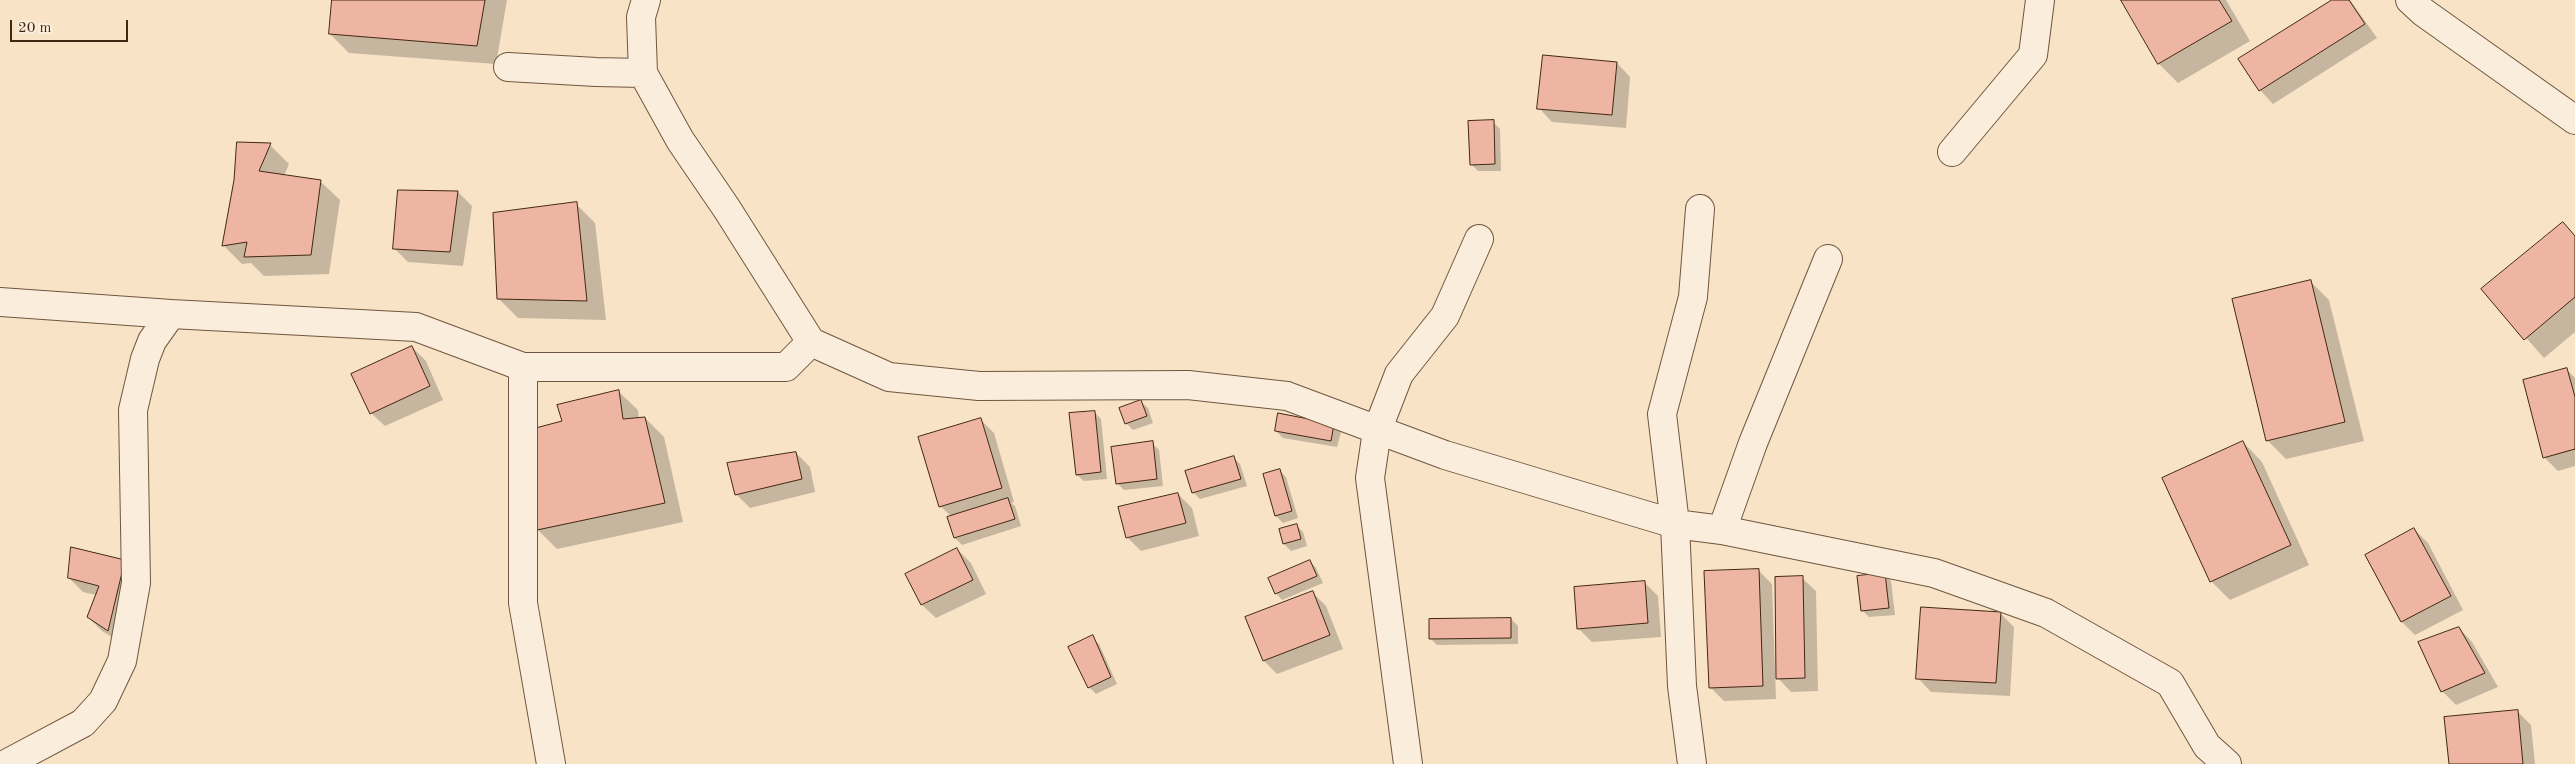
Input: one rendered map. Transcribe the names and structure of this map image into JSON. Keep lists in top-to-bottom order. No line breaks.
{"scale_bar":"20 m"}
